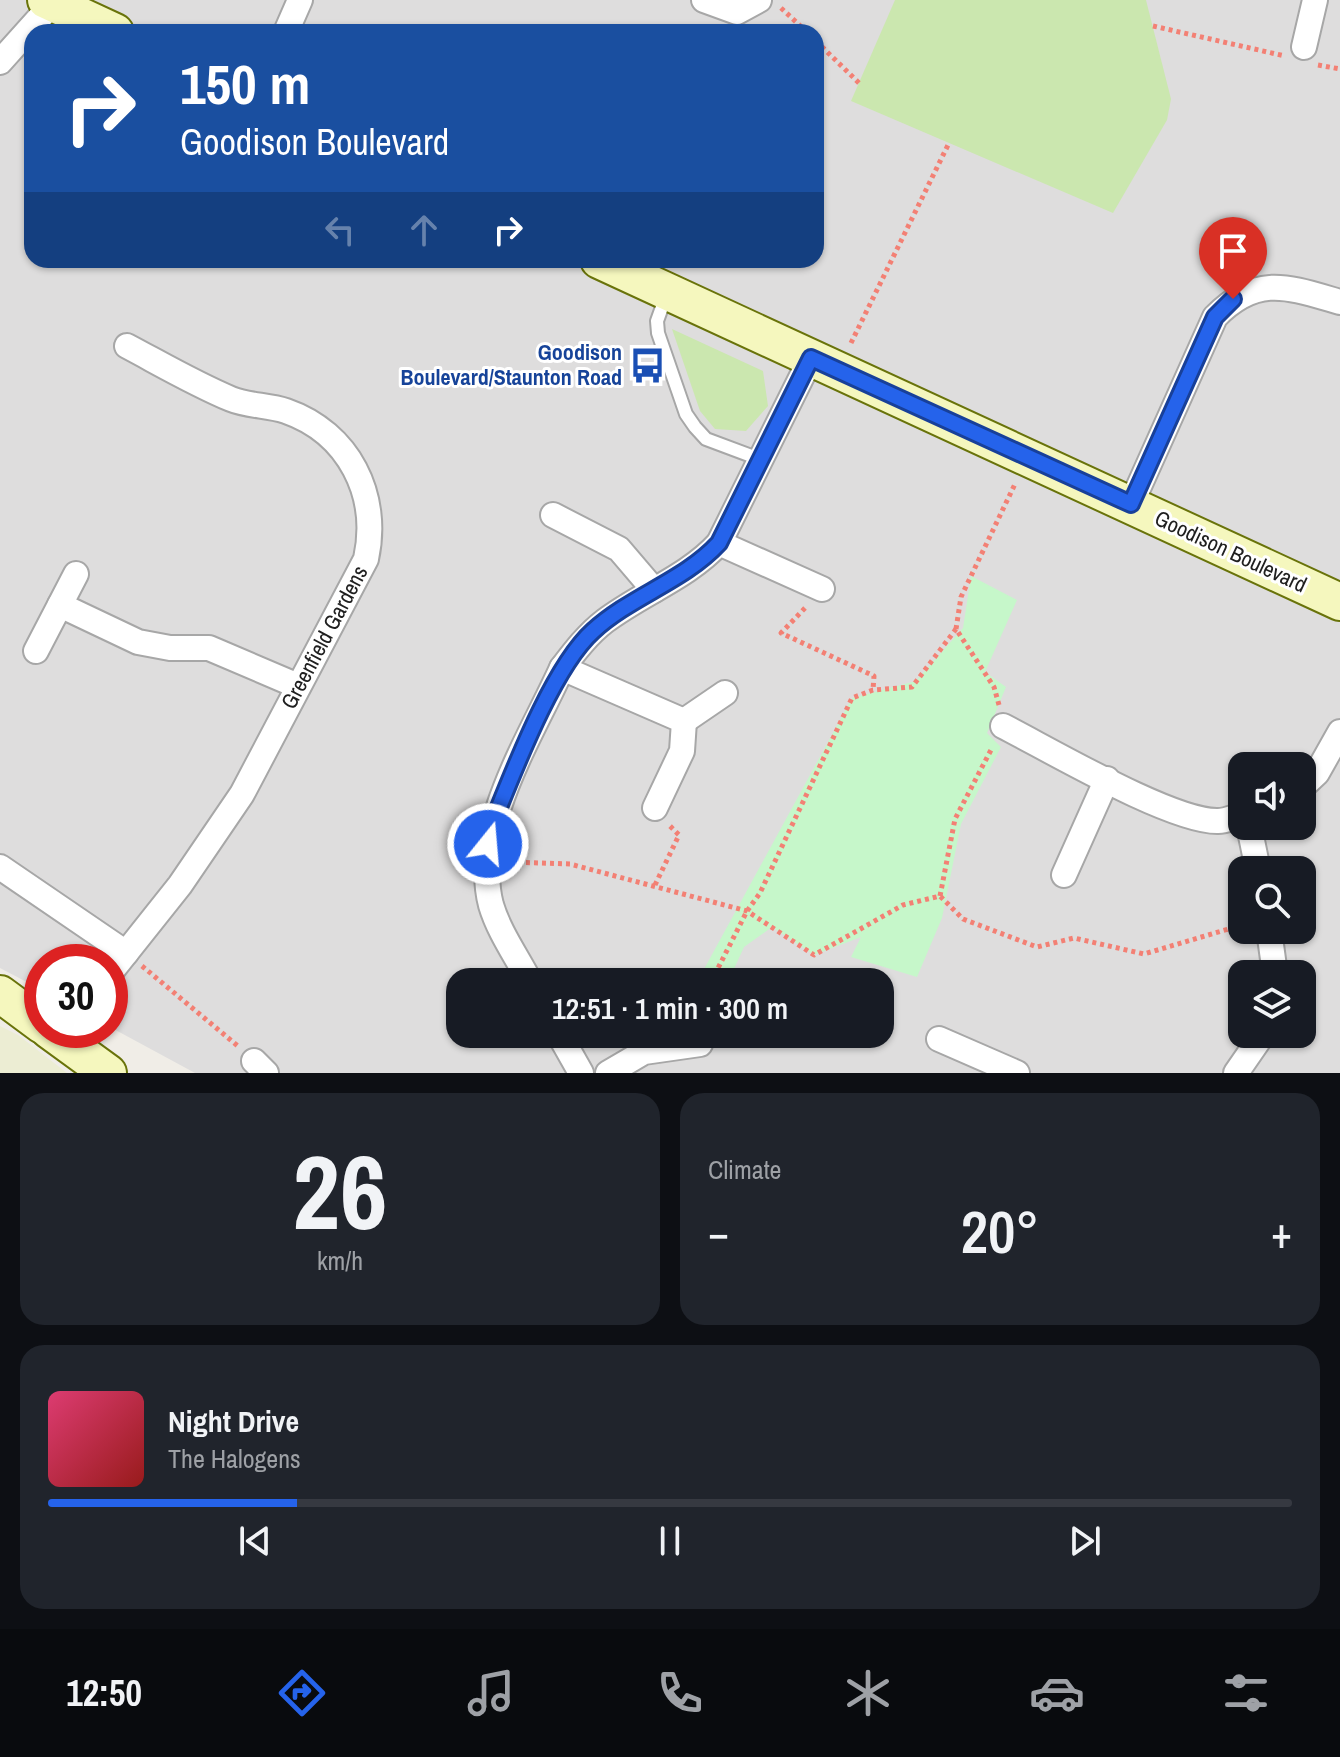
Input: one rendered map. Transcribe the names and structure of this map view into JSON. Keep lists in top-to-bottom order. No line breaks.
{"streets":{"street":["Goodison Boulevard","Greenfield Gardens"]},"places":{"bus stop":["Goodison Boulevard/Staunton Road"]},"page":{"turn":["150 m","Goodison Boulevard"],"limit":"30","trip":"12:51 · 1 min · 300 m","tile":[["26","km/h"],"Climate"],"heat":["−","20°","+"],"song":["Night Drive","The Halogens"],"tabs":"12:50"}}
